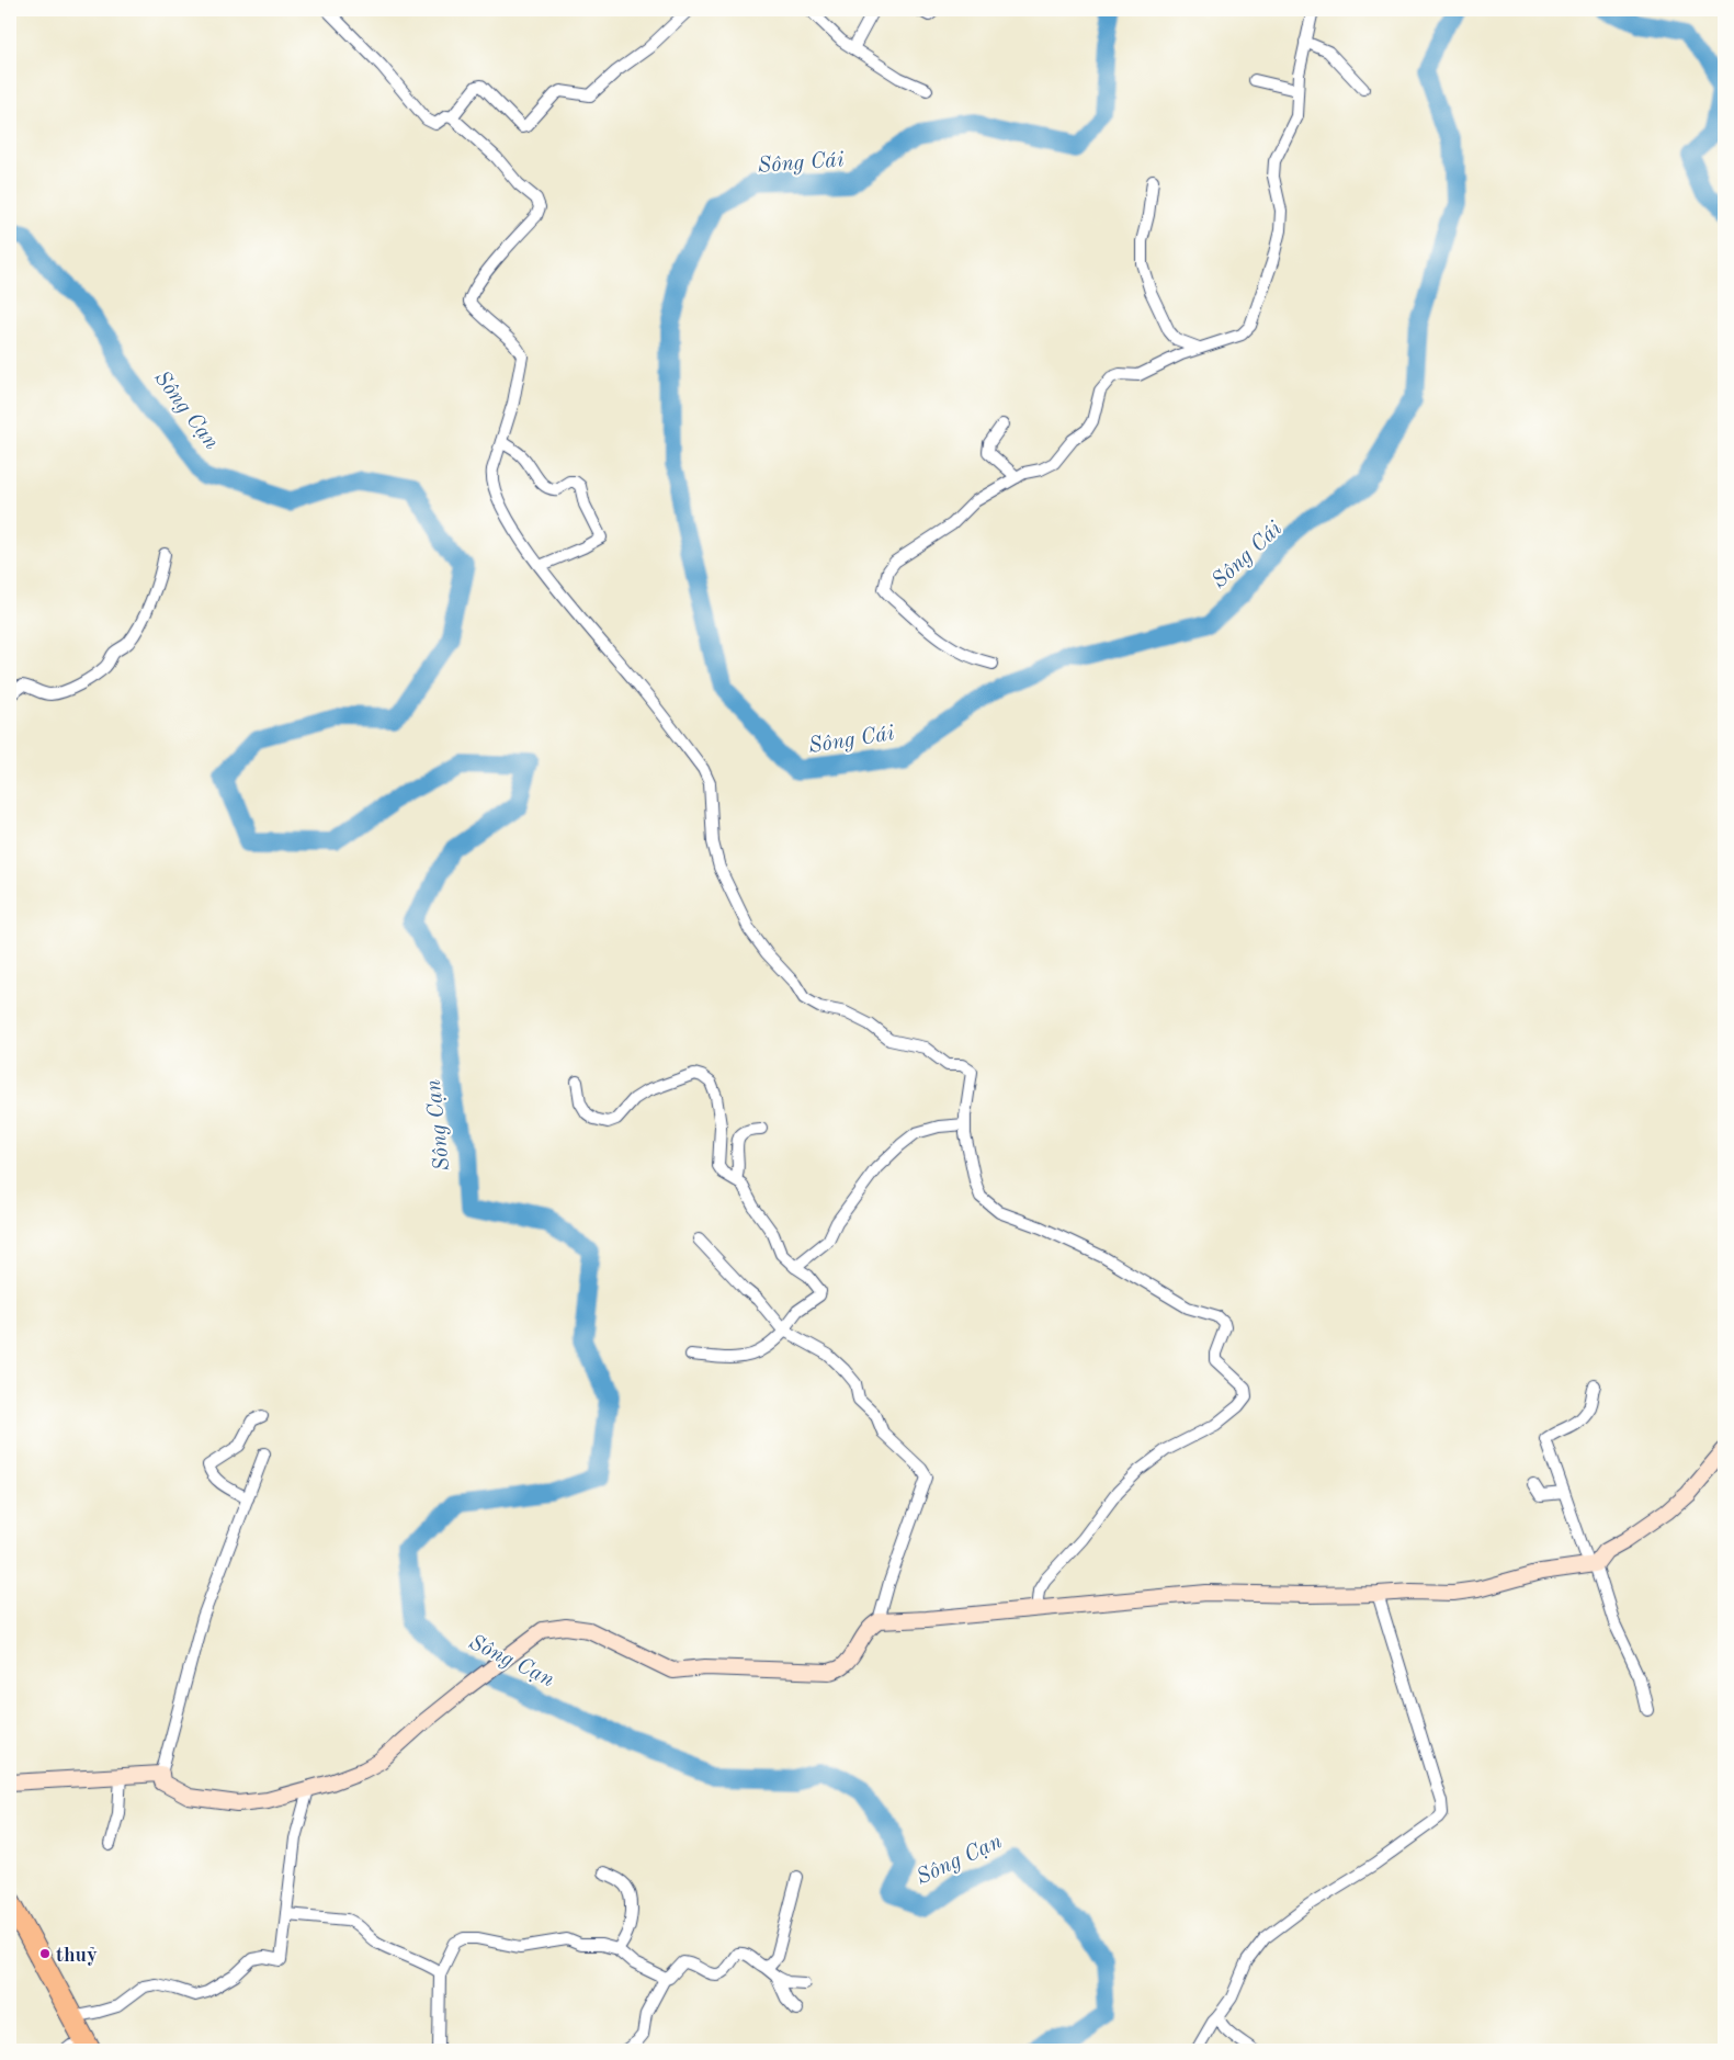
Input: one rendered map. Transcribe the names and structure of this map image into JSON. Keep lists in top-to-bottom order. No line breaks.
{"water":["Sông Cái","Sông Cạn"],"places":["thuỷ"]}
